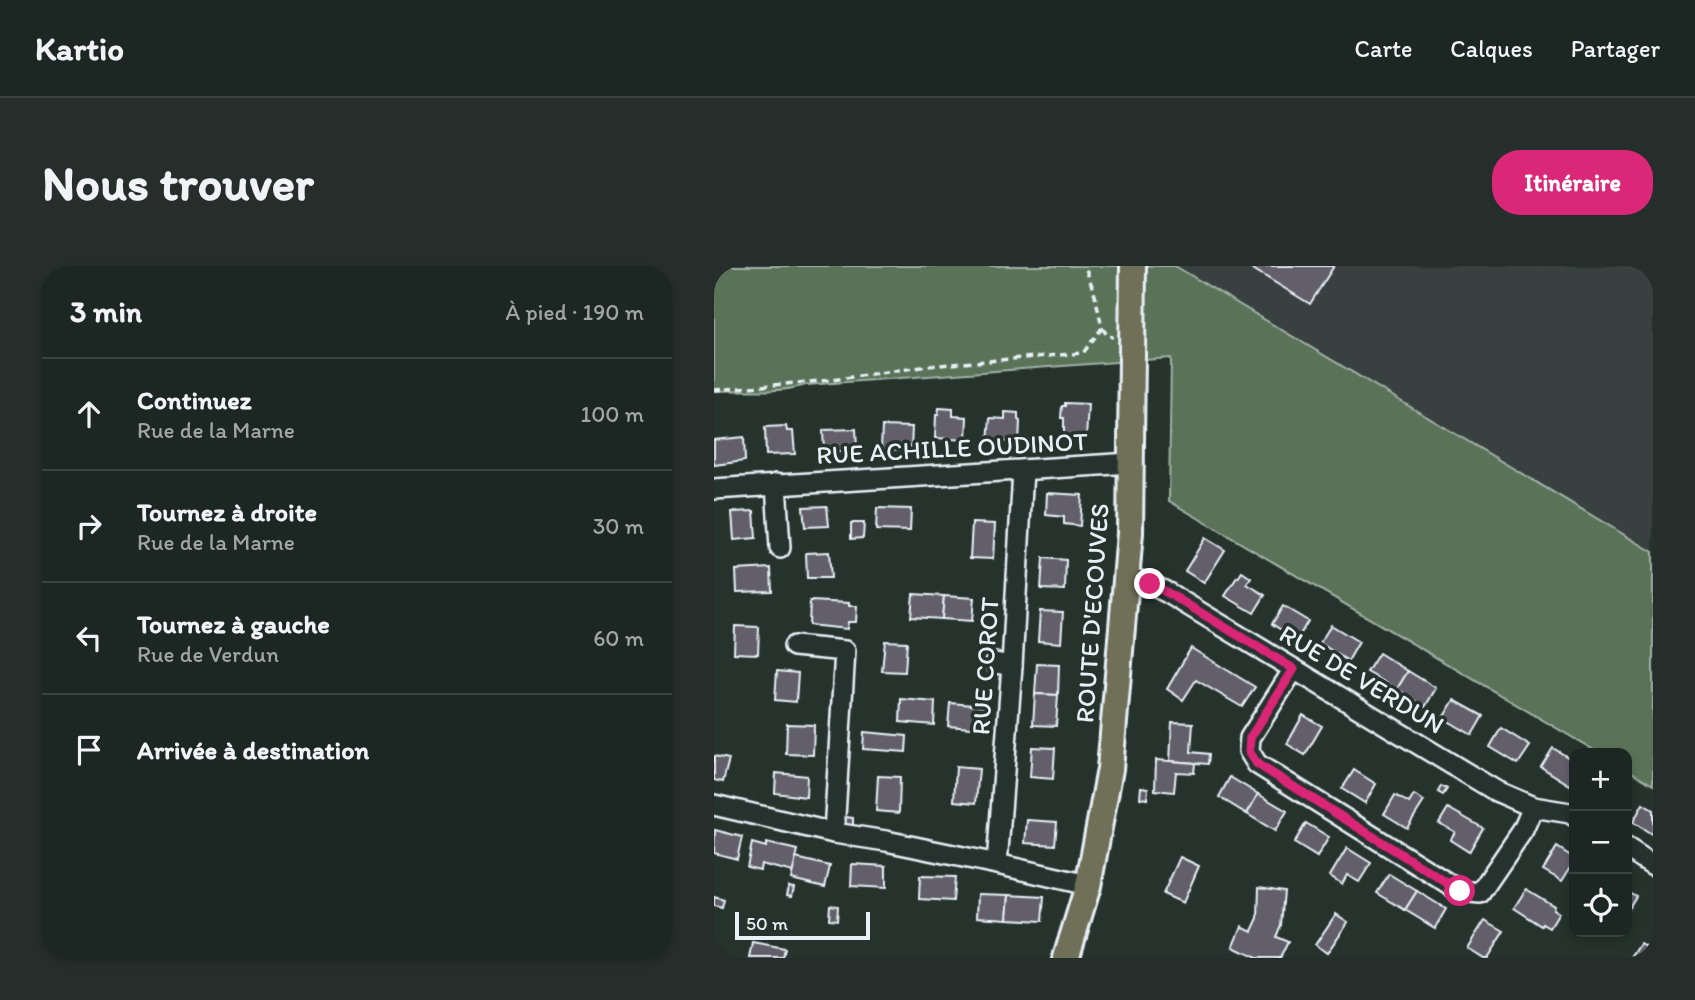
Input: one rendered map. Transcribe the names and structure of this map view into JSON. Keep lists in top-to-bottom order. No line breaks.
{"streets":{"main road":["ROUTE D'ECOUVES"],"street":["RUE ACHILLE OUDINOT","RUE COROT","RUE DE VERDUN"]},"crossings":[["RUE ACHILLE OUDINOT","ROUTE D'ECOUVES"],["RUE ACHILLE OUDINOT","RUE COROT"],["ROUTE D'ECOUVES","RUE DE VERDUN"]],"scale_bar":"50 m","page":{"header":"Kartio","nav":["Carte","Calques","Partager"],"buttons":"Itinéraire","title":"Nous trouver","heading":["3 min","À pied · 190 m"],"list":[["Continuez","Rue de la Marne","100 m"],["Tournez à droite","Rue de la Marne","30 m"],["Tournez à gauche","Rue de Verdun","60 m"],"Arrivée à destination"],"map_buttons":["+","−"],"scale":"50 m"}}
